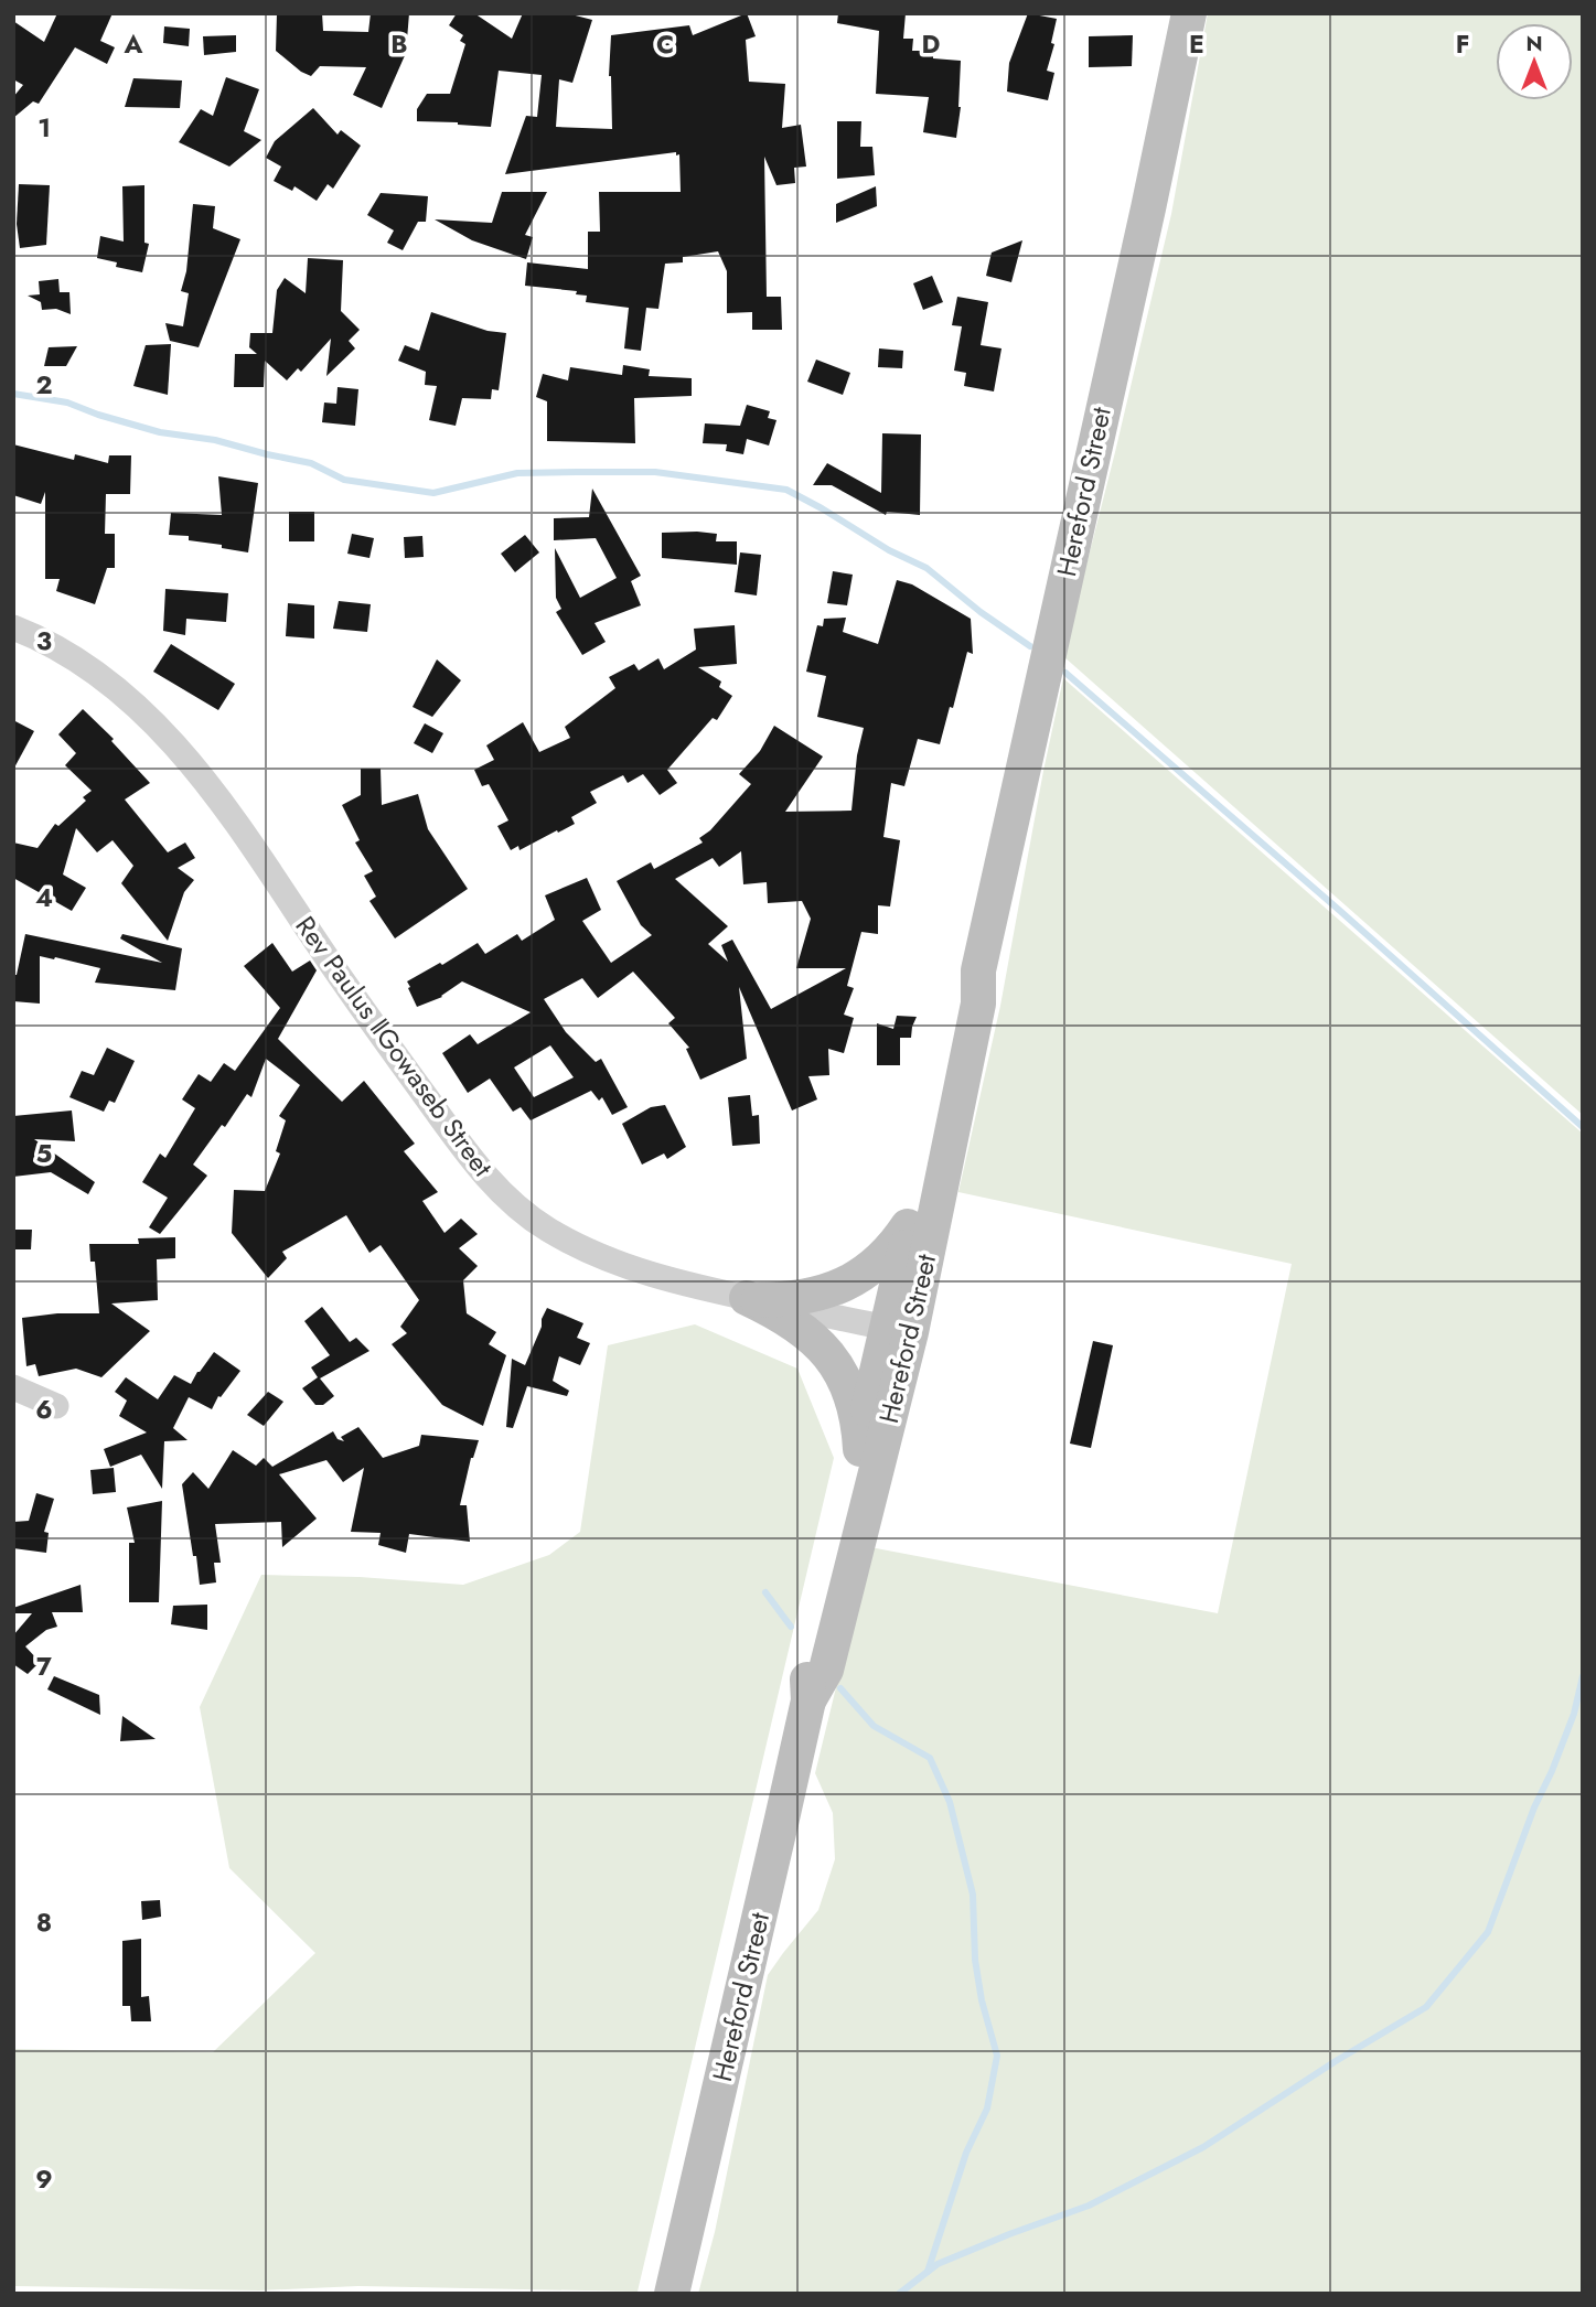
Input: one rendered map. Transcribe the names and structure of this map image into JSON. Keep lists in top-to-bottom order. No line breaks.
{"streets":{"main road":["Hereford Street"],"street":["Rev Paulus ǁGowaseb Street"]},"crossings":[["Hereford Street","Rev Paulus ǁGowaseb Street"]],"north":"top","grid":{"columns":["A","B","C","D","E","F"],"rows":["1","2","3","4","5","6","7","8","9"]}}
